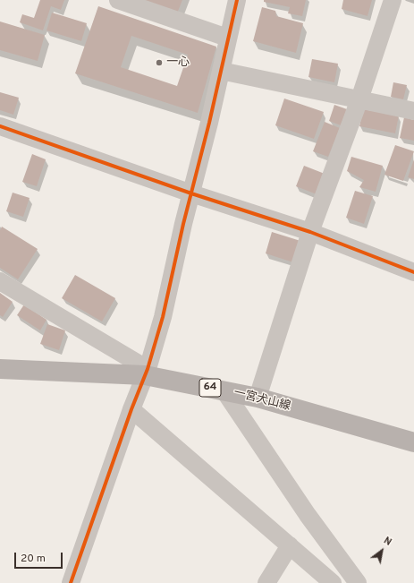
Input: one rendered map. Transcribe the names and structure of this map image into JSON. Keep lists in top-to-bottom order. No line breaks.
{"streets":{"main road":["64","一宮犬山線"]},"places":["一心"],"scale_bar":"20 m","north":"top right"}
